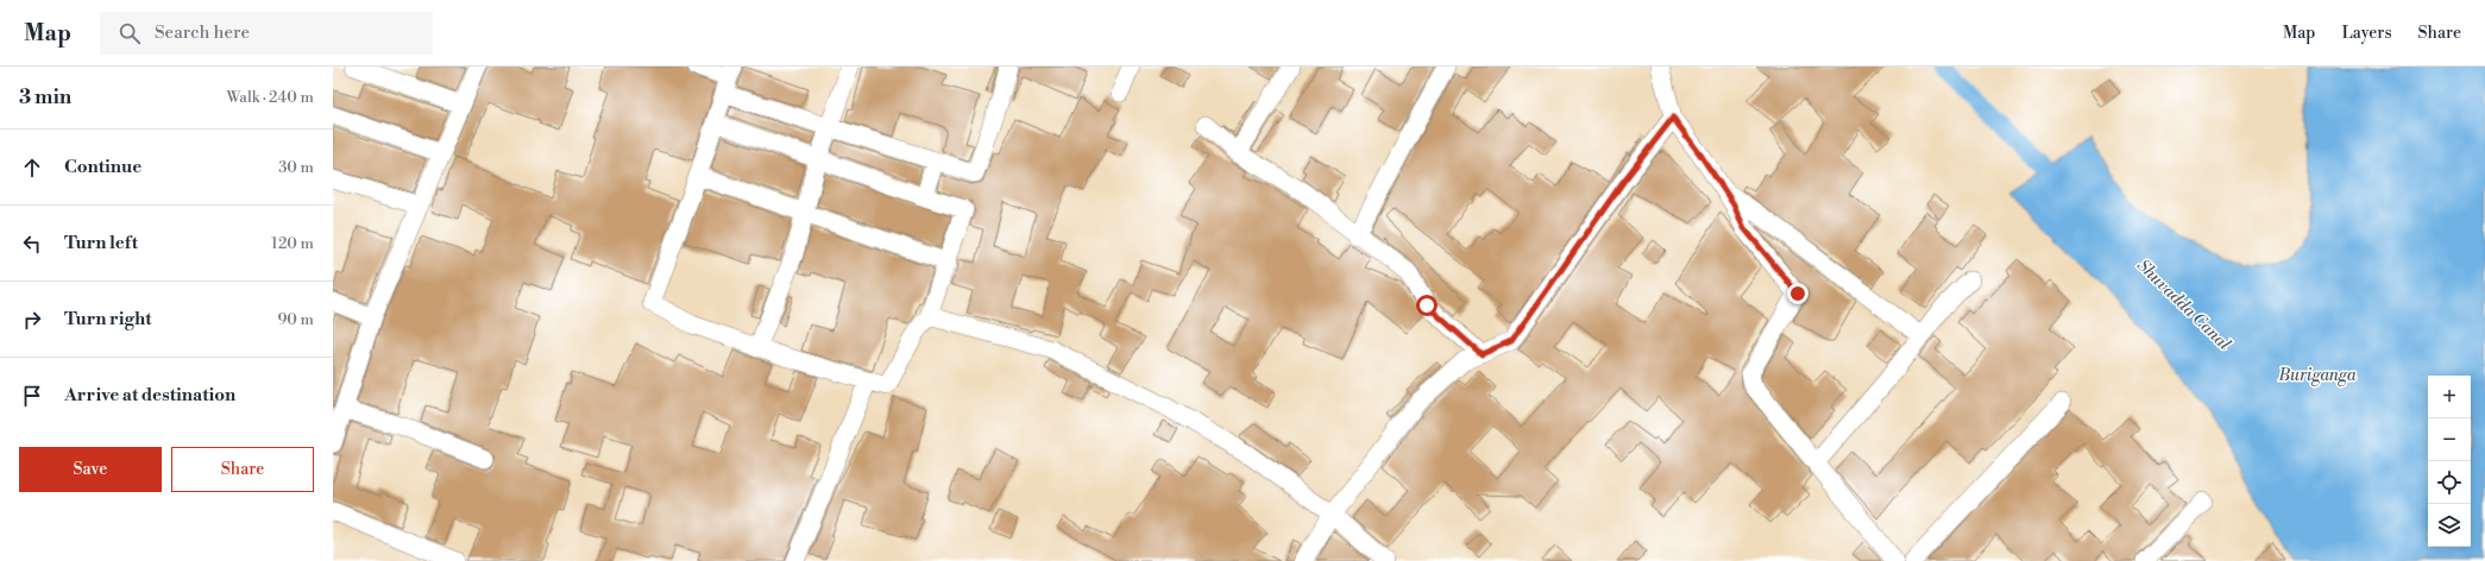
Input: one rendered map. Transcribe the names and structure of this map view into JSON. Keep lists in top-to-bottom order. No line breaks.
{"water":["Shuvadda Canal","Buriganga"],"page":{"header":"Map","search":"Search here","nav":["Map","Layers","Share"],"heading":["3 min","Walk · 240 m"],"list":[["Continue","30 m"],["Turn left","120 m"],["Turn right","90 m"],"Arrive at destination"],"map_buttons":["+","−"],"buttons":["Save","Share"]}}
